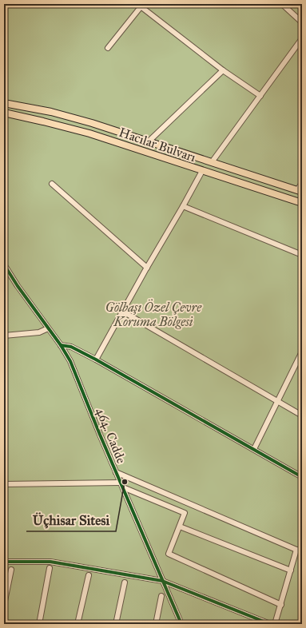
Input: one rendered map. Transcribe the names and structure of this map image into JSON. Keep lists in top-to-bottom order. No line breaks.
{"streets":{"main road":["Hacılar Bulvarı"],"street":["464. Cadde"]},"parks":["Gölbaşı Özel Çevre Koruma Bölgesi"],"places":["Üçhisar Sitesi"]}
